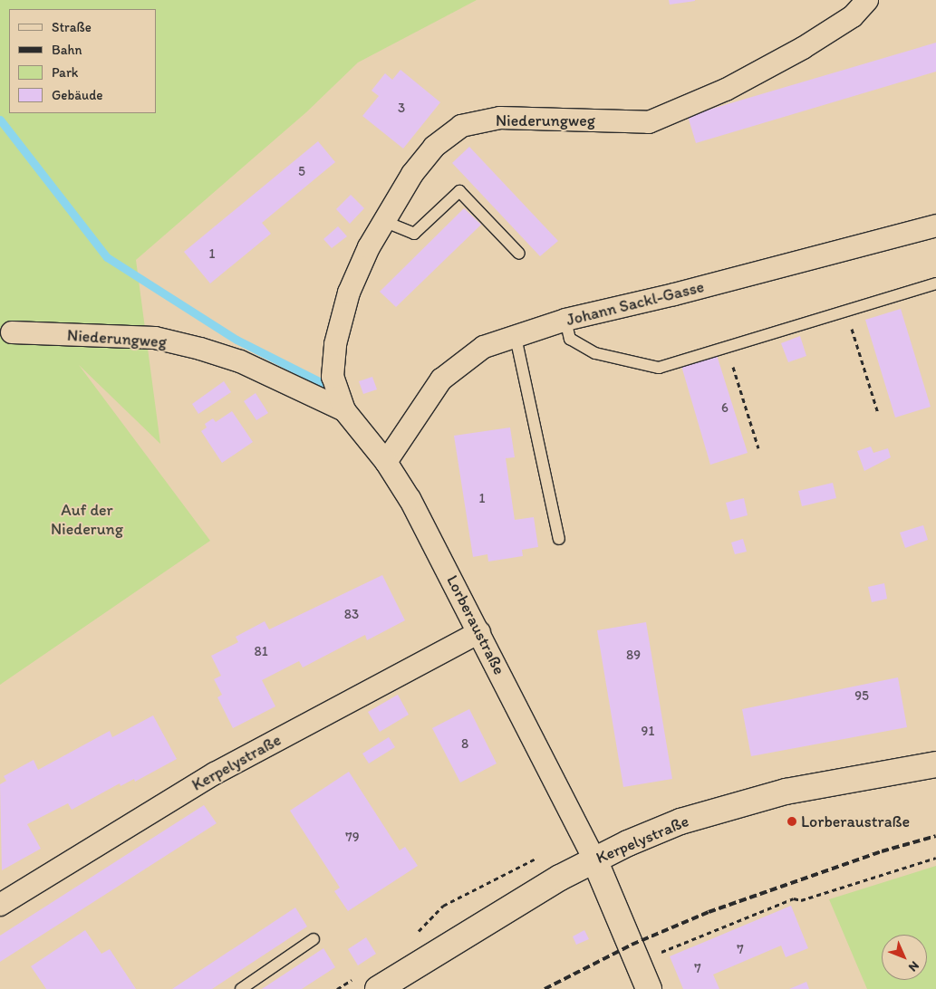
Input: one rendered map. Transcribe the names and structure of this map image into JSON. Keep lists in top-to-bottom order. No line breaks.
{"streets":{"main road":["Lorberaustraße","Kerpelystraße"],"street":["Niederungweg","Johann Sackl-Gasse"]},"crossings":[["Niederungweg","Johann Sackl-Gasse"],["Niederungweg","Lorberaustraße"],["Johann Sackl-Gasse","Lorberaustraße"],["Lorberaustraße","Kerpelystraße"]],"parks":["Auf der Niederung"],"places":["Lorberaustraße"],"house_numbers":["3","5","1","6","1","83","81","89","95","91","8","79","7","7"],"legend":["Straße","Bahn","Park","Gebäude"],"north":"bottom right"}
